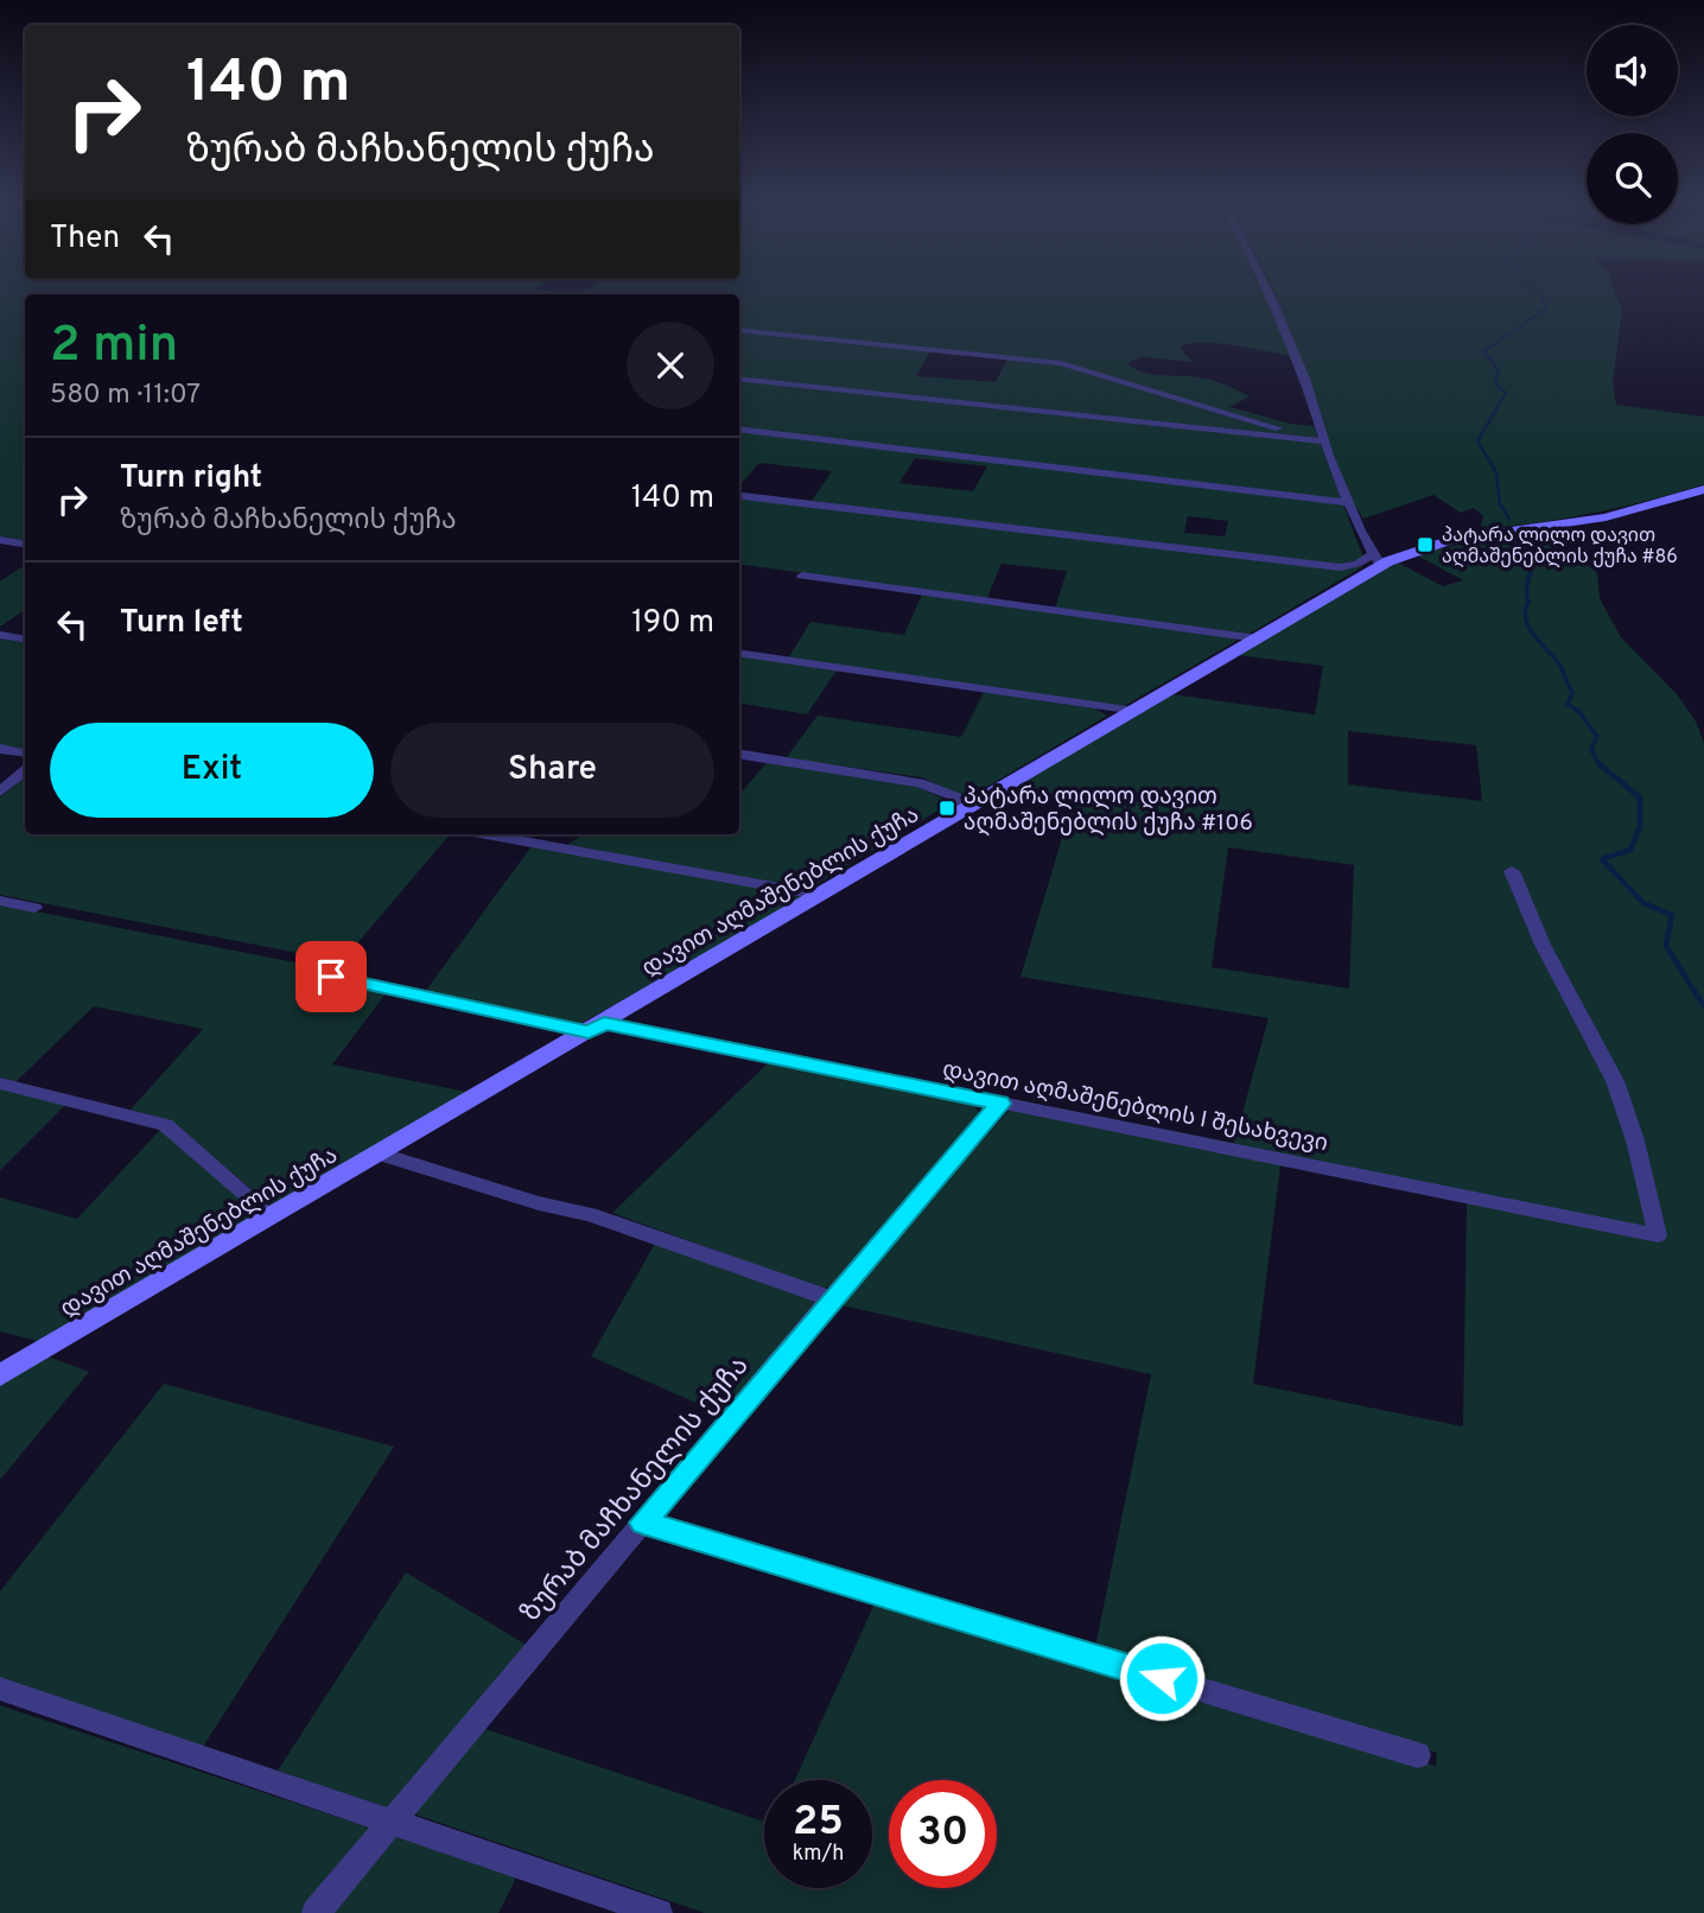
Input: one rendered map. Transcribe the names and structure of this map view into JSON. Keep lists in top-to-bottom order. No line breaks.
{"streets":{"street":["დავით აღმაშენებლის ქუჩა","დავით აღმაშენებლის I შესახვევი","ზურაბ მაჩხანელის ქუჩა"]},"crossings":[["დავით აღმაშენებლის ქუჩა","დავით აღმაშენებლის I შესახვევი"],["დავით აღმაშენებლის I შესახვევი","ზურაბ მაჩხანელის ქუჩა"]],"places":{"transit":["პატარა ლილო დავით აღმაშენებლის ქუჩა #86","პატარა ლილო დავით აღმაშენებლის ქუჩა #106"]},"page":{"turn":["140 m","ზურაბ მაჩხანელის ქუჩა"],"then":"Then","heading":["2 min","580 m · 11:07"],"list":[{"name":"Turn right","note":"ზურაბ მაჩხანელის ქუჩა","value":"140 m"},{"name":"Turn left","value":"190 m"}],"buttons":["Exit","Share"],"speed":"25 km/h","limit":"30"}}
